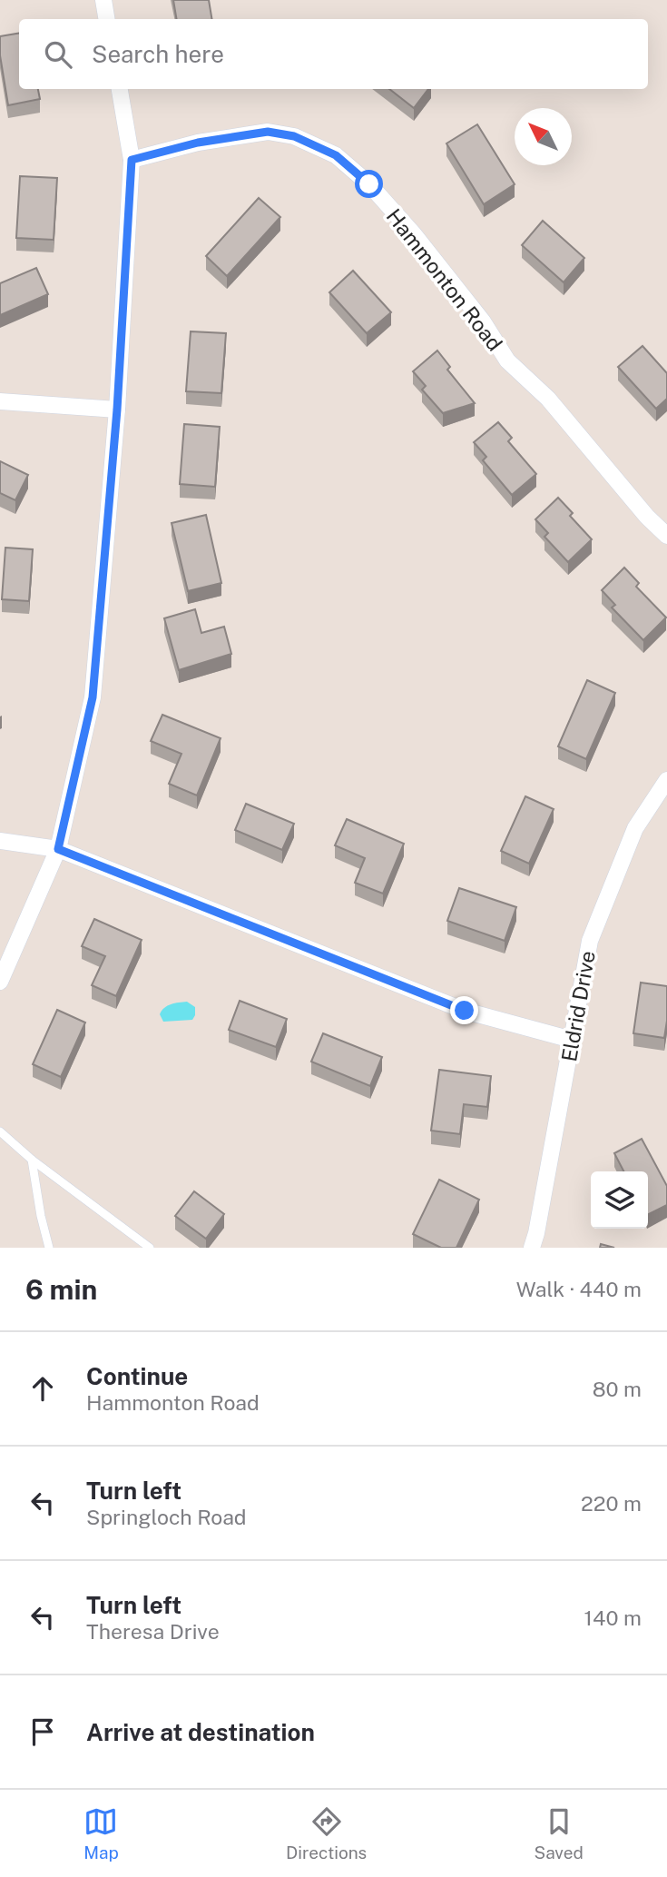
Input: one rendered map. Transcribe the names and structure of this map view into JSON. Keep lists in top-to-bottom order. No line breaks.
{"streets":{"street":["Hammonton Road","Eldrid Drive"]},"north":"top left","page":{"search":"Search here","heading":["6 min","Walk · 440 m"],"list":[["Continue","Hammonton Road","80 m"],["Turn left","Springloch Road","220 m"],["Turn left","Theresa Drive","140 m"],"Arrive at destination"],"nav":["Map","Directions","Saved"]}}
